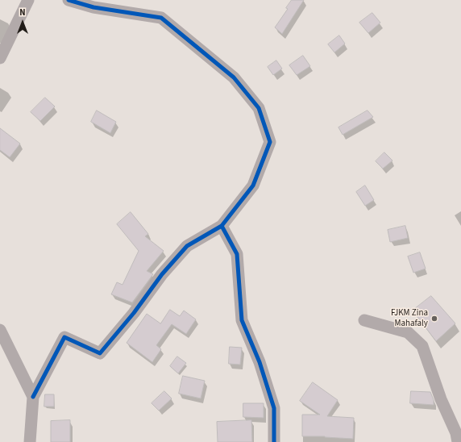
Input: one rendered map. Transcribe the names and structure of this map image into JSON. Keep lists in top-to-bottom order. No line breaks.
{"places":["FJKM Zina Mahafaly"],"north":"top"}
